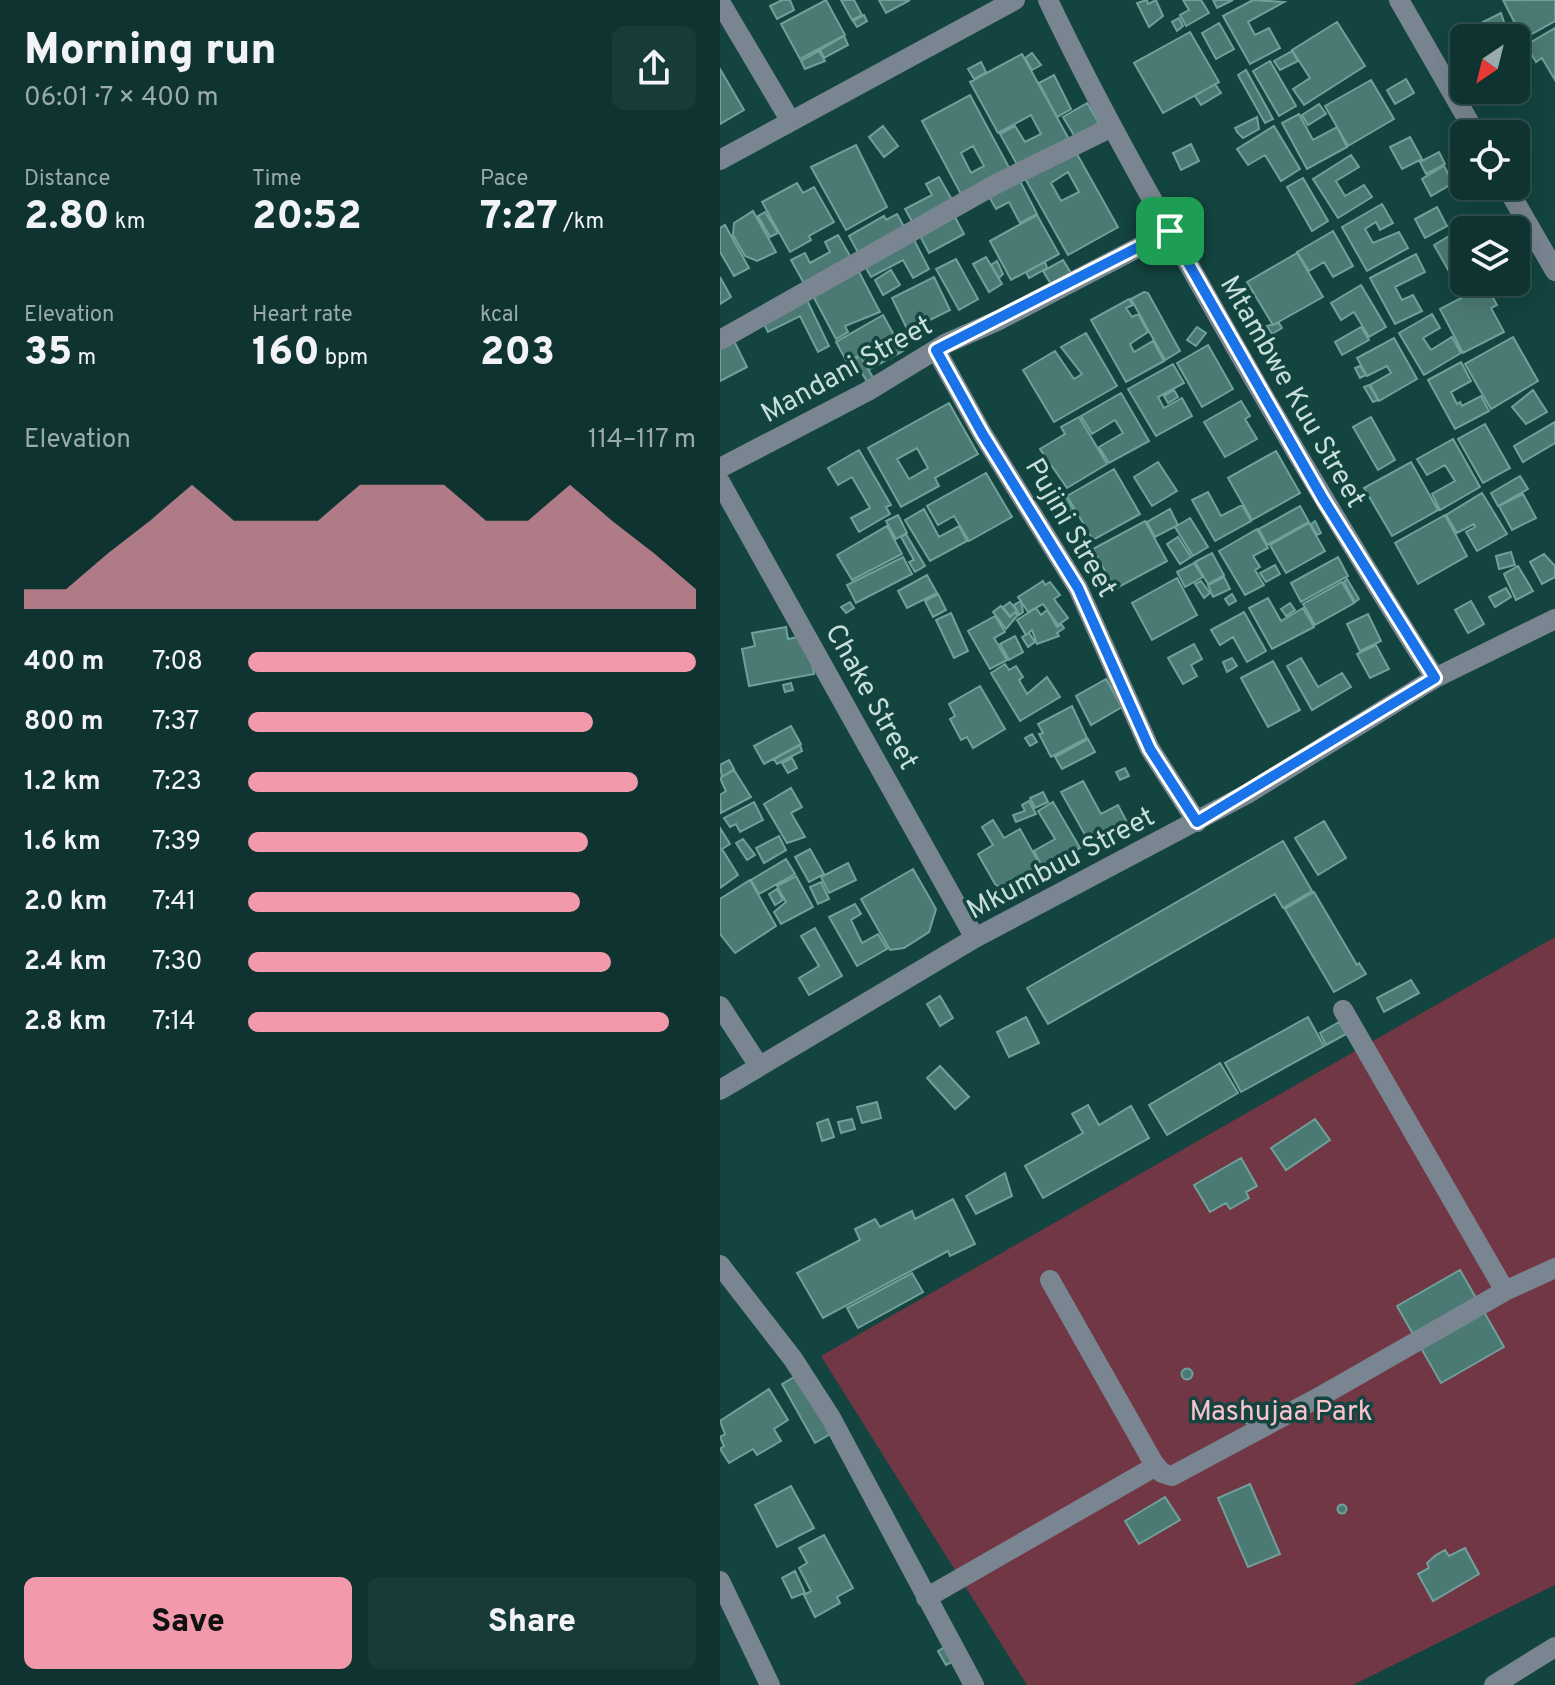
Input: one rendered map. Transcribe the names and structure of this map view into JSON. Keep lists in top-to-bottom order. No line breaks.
{"streets":{"street":["Mandani Street","Mtambwe Kuu Street","Pujini Street","Chake Street","Mkumbuu Street"]},"crossings":[["Mandani Street","Mtambwe Kuu Street"],["Mandani Street","Pujini Street"],["Mtambwe Kuu Street","Mkumbuu Street"],["Pujini Street","Mkumbuu Street"],["Chake Street","Mkumbuu Street"]],"parks":["Mashujaa Park"],"north":"bottom left","page":{"heading":["Morning run","06:01 · 7 × 400 m"],"stats":[["Distance","2.80 km"],["Time","20:52"],["Pace","7:27 /km"],["Elevation","35 m"],["Heart rate","160 bpm"],["kcal","203"]],"chart":["Elevation","114–117 m"],"list":[{"name":"400 m","note":"7:08"},{"name":"800 m","note":"7:37"},{"name":"1.2 km","note":"7:23"},{"name":"1.6 km","note":"7:39"},{"name":"2.0 km","note":"7:41"},{"name":"2.4 km","note":"7:30"},{"name":"2.8 km","note":"7:14"}],"buttons":["Save","Share"]}}
